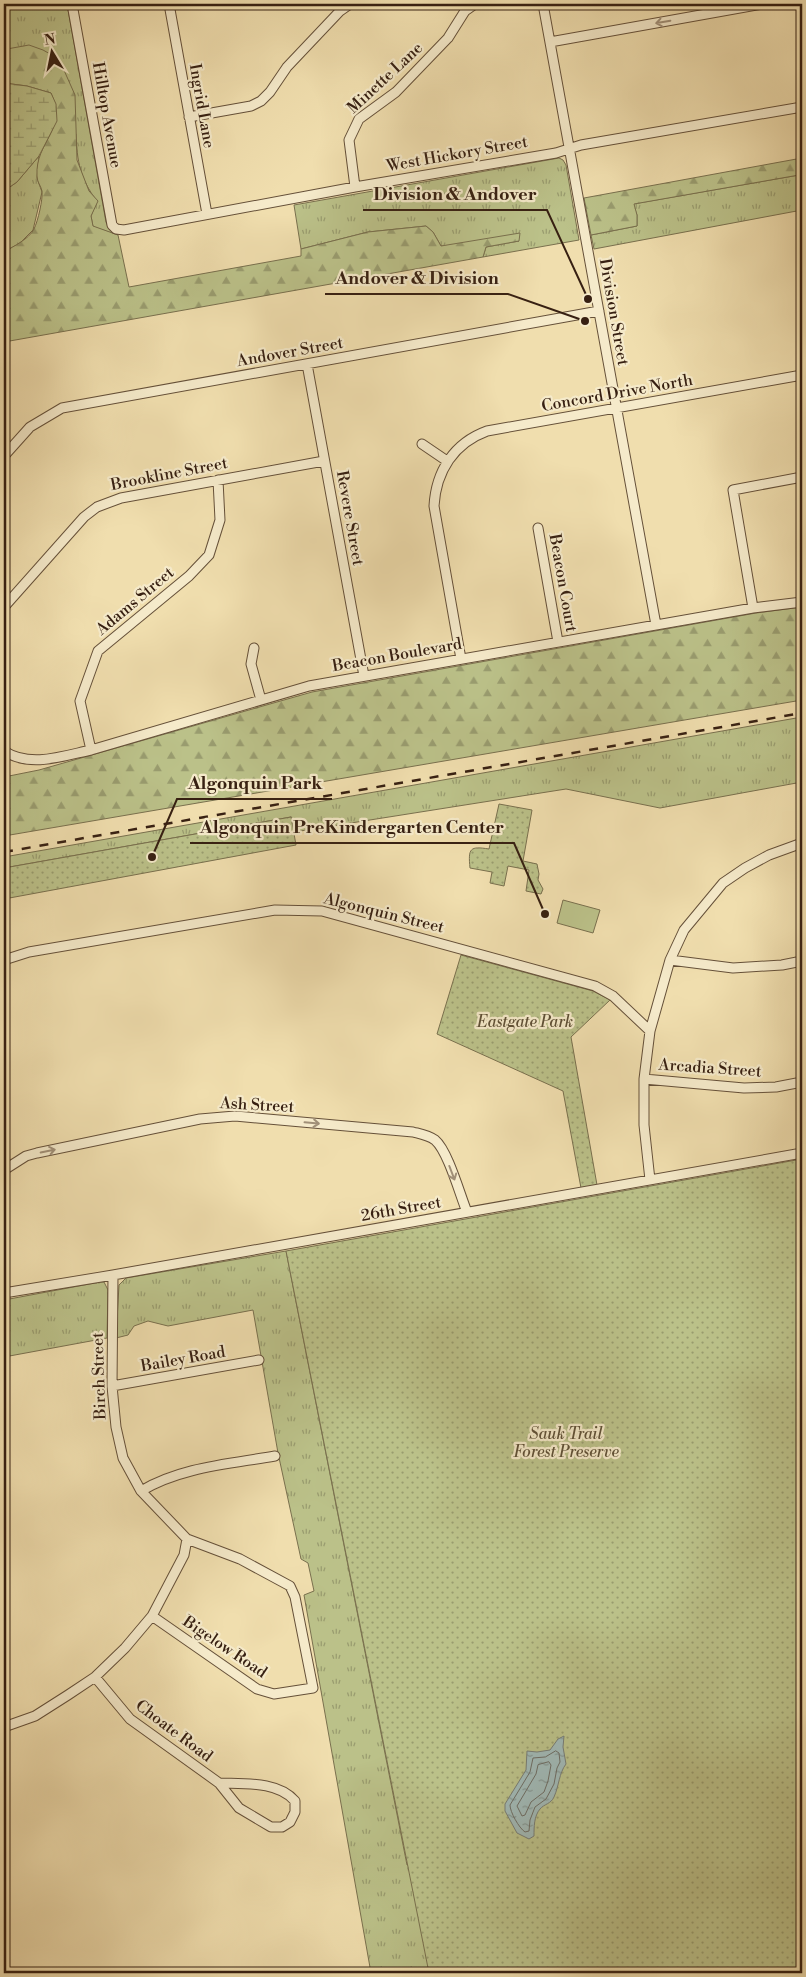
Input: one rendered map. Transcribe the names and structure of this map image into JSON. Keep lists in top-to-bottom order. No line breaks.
{"streets":{"street":["Minette Lane","Ingrid Lane","Hilltop Avenue","West Hickory Street","Division Street","Andover Street","Concord Drive North","Brookline Street","Revere Street","Beacon Court","Adams Street","Beacon Boulevard","Algonquin Street","Arcadia Street","Ash Street","26th Street","Bailey Road","Birch Street","Bigelow Road","Choate Road"]},"crossings":[["Minette Lane","West Hickory Street"],["Ingrid Lane","West Hickory Street"],["Hilltop Avenue","West Hickory Street"],["West Hickory Street","Division Street"],["Division Street","Andover Street"],["Division Street","Concord Drive North"],["Division Street","Beacon Boulevard"],["Andover Street","Revere Street"],["Brookline Street","Revere Street"],["Brookline Street","Adams Street"],["Revere Street","Beacon Boulevard"],["Beacon Court","Beacon Boulevard"],["Adams Street","Beacon Boulevard"],["Ash Street","26th Street"],["26th Street","Birch Street"],["Bailey Road","Birch Street"],["Birch Street","Bigelow Road"]],"one_way":["Ash Street"],"parks":["Eastgate Park","Sauk Trail Forest Preserve"],"places":["Division & Andover","Andover & Division","Algonquin Park","Algonquin PreKindergarten Center"],"north":"top"}
